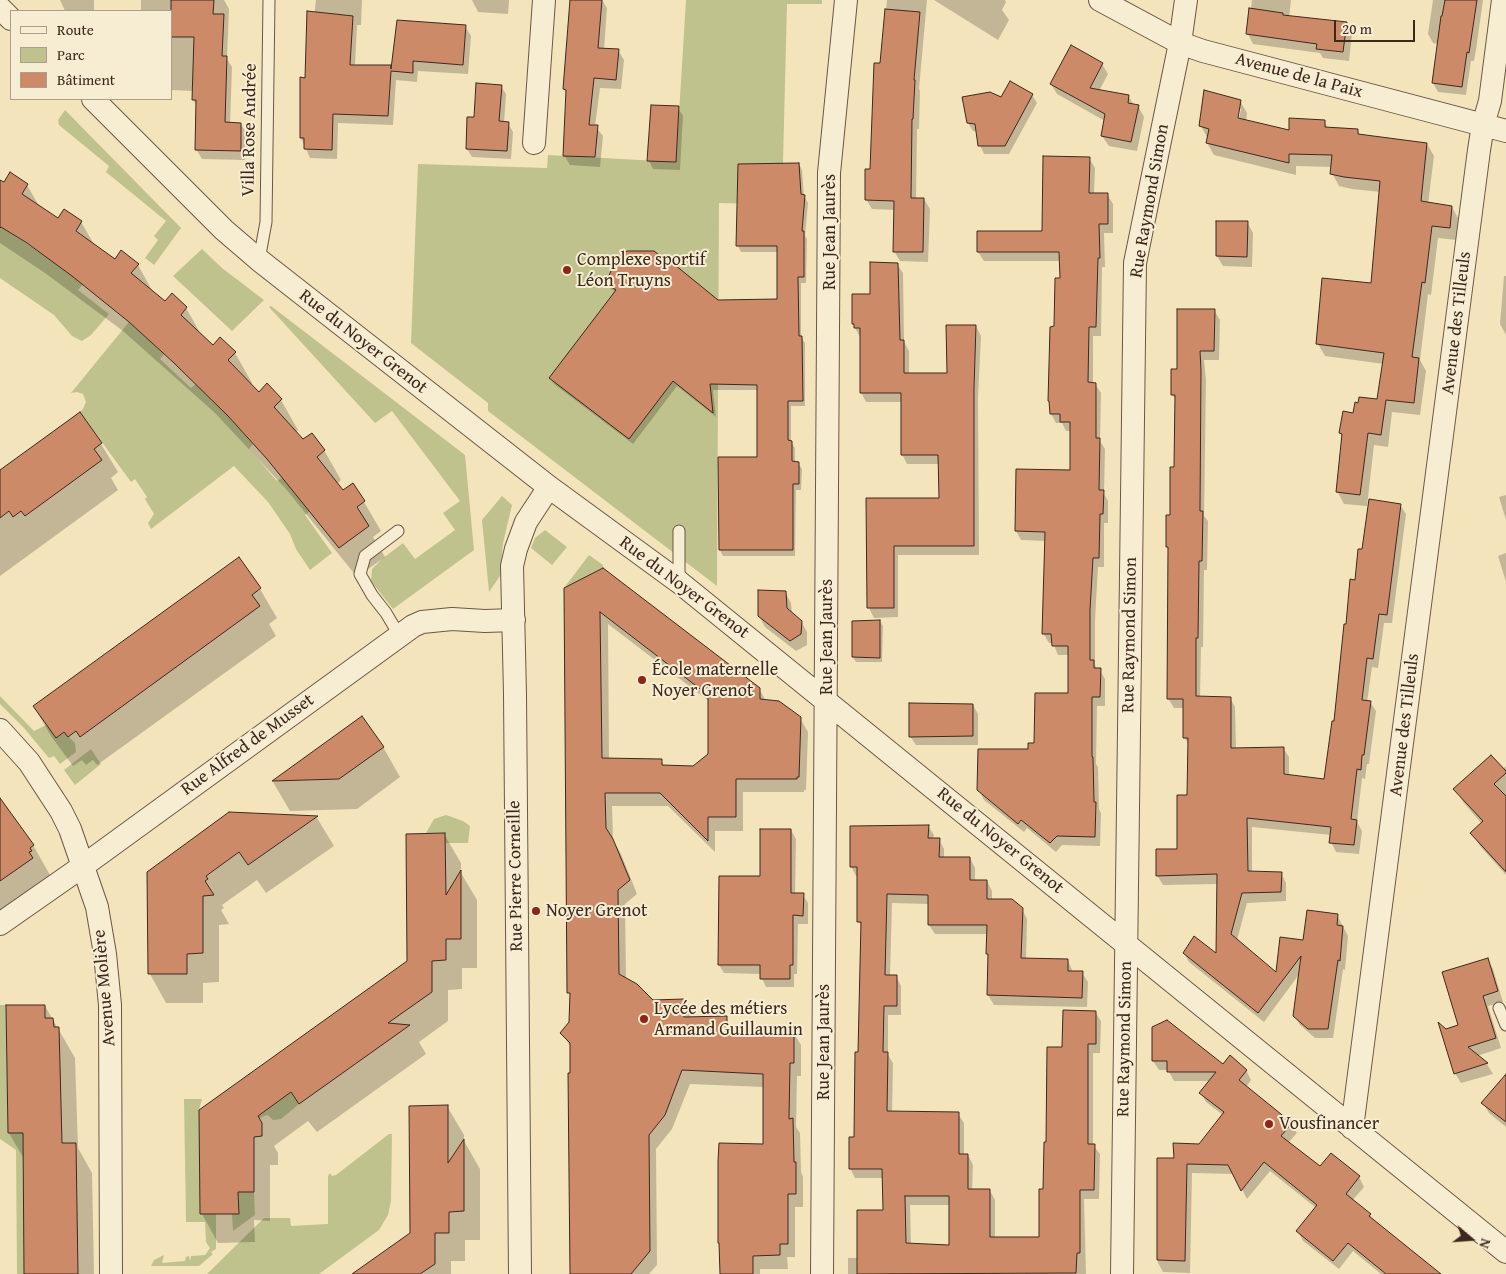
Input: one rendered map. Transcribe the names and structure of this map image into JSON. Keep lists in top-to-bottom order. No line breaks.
{"streets":{"street":["Avenue de la Paix","Rue Raymond Simon","Rue Jean Jaurès","Avenue des Tilleuls","Rue du Noyer Grenot","Rue Alfred de Musset","Rue Pierre Corneille","Avenue Molière"],"lane":["Villa Rose Andrée"]},"crossings":[["Avenue de la Paix","Rue Raymond Simon"],["Avenue de la Paix","Avenue des Tilleuls"],["Villa Rose Andrée","Rue du Noyer Grenot"],["Rue Raymond Simon","Rue du Noyer Grenot"],["Rue Jean Jaurès","Rue du Noyer Grenot"],["Avenue des Tilleuls","Rue du Noyer Grenot"],["Rue du Noyer Grenot","Rue Pierre Corneille"],["Rue Alfred de Musset","Rue Pierre Corneille"],["Rue Alfred de Musset","Avenue Molière"]],"places":["Complexe sportif Léon Truyns","École maternelle Noyer Grenot","Noyer Grenot","Lycée des métiers Armand Guillaumin","Vousfinancer"],"legend":["Route","Parc","Bâtiment"],"scale_bar":"20 m","north":"right"}
